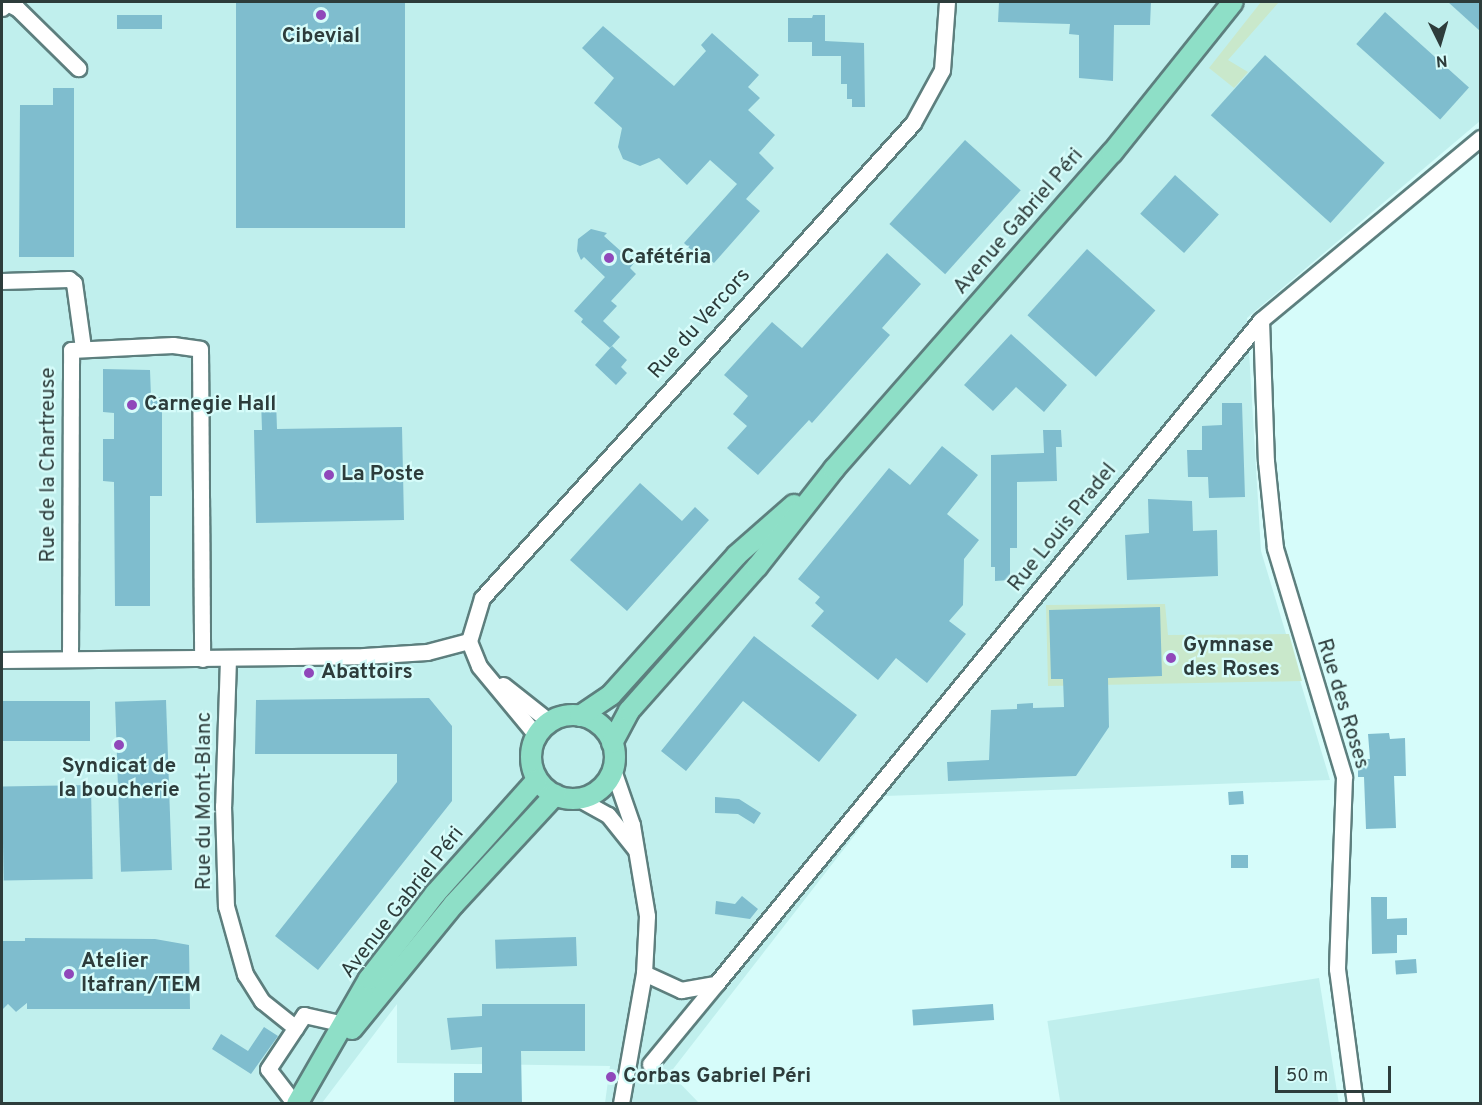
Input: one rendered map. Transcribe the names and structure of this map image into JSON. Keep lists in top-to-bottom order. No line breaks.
{"streets":{"main road":["Avenue Gabriel Péri"],"street":["Rue du Vercors","Rue de la Chartreuse","Rue Louis Pradel","Rue des Roses","Rue du Mont-Blanc"]},"crossings":[["Rue Louis Pradel","Rue des Roses"]],"places":["Cibevial","Cafétéria","Carnegie Hall","La Poste","Gymnase des Roses","Abattoirs","Syndicat de la boucherie","Atelier Itafran/TEM","Corbas Gabriel Péri"],"scale_bar":"50 m","north":"bottom"}
